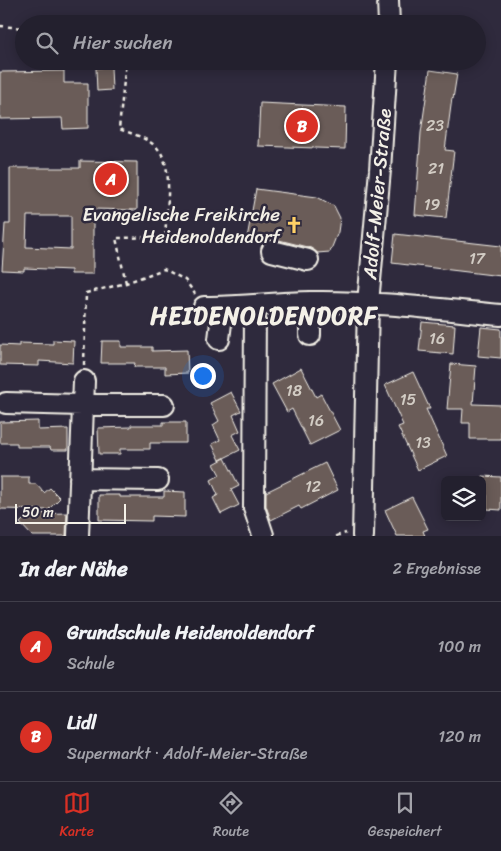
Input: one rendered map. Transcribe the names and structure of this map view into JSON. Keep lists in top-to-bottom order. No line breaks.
{"streets":{"street":["Adolf-Meier-Straße"]},"districts":["HEIDENOLDENDORF"],"places":{"church":["Evangelische Freikirche Heidenoldendorf"]},"house_numbers":["23","21","19","17","16","18","15","16","13","12"],"scale_bar":"50 m","page":{"search":"Hier suchen","pins":["B","A"],"scale":"50 m","heading":["In der Nähe","2 Ergebnisse"],"list":[{"mark":"A","name":"Grundschule Heidenoldendorf","note":"Schule","value":"100 m"},{"mark":"B","name":"Lidl","note":"Supermarkt · Adolf-Meier-Straße","value":"120 m"}],"nav":["Karte","Route","Gespeichert"]}}
